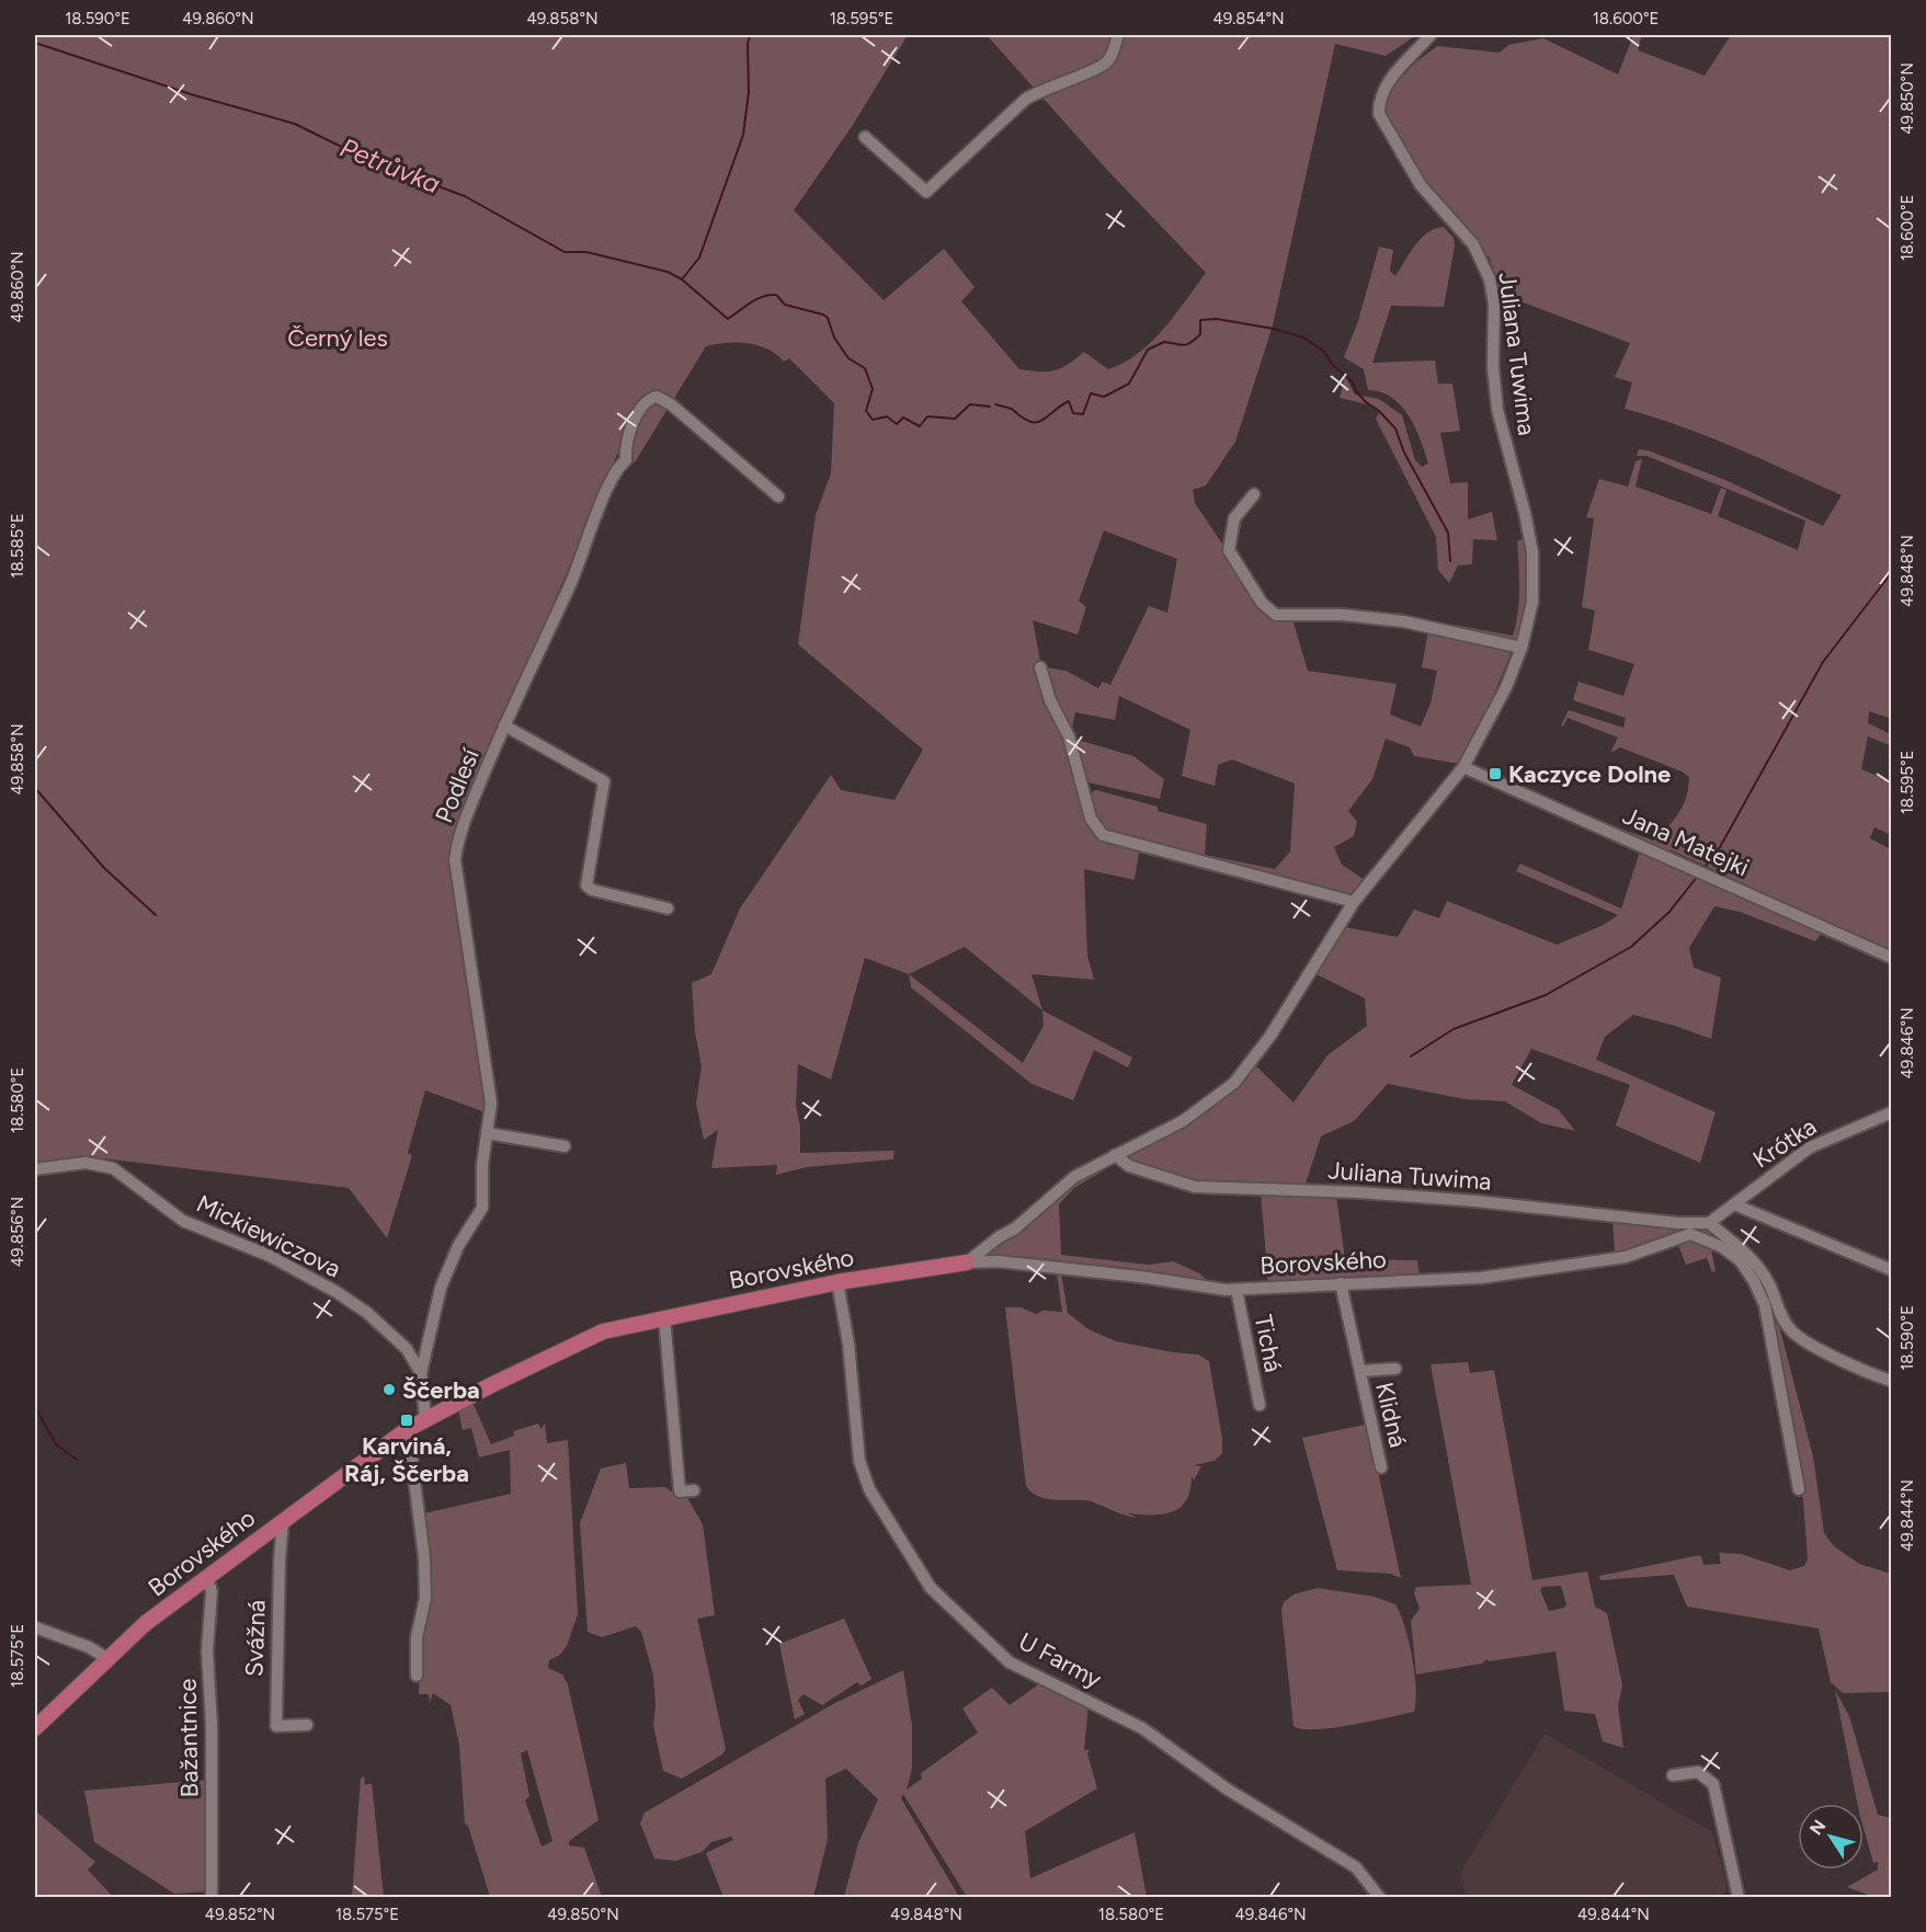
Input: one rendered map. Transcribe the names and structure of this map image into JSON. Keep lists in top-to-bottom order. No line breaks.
{"streets":{"main road":["Borovského"],"street":["Juliana Tuwima","Podlesí","Jana Matejki","Krótka","Mickiewiczova","Tichá","Klidná","Svážná","U Farmy","Bažantnice"]},"crossings":[["Juliana Tuwima","Jana Matejki"],["Juliana Tuwima","Krótka"],["Juliana Tuwima","Borovského"],["Podlesí","Mickiewiczova"],["Borovského","Tichá"],["Borovského","Klidná"],["Borovského","Svážná"],["Borovského","U Farmy"],["Borovského","Bažantnice"]],"water":["Petrůvka"],"parks":["Černý les"],"places":{"transit":["Kaczyce Dolne","Karviná, Ráj, Ščerba"],"other":["Ščerba"]},"north":"top left","coordinates":["18.590°E","49.860°N","49.858°N","18.595°E","49.854°N","18.600°E","49.850°N","18.585°E","49.848°N","49.846°N","18.580°E","49.856°N","49.844°N","18.575°E","49.852°N"]}
